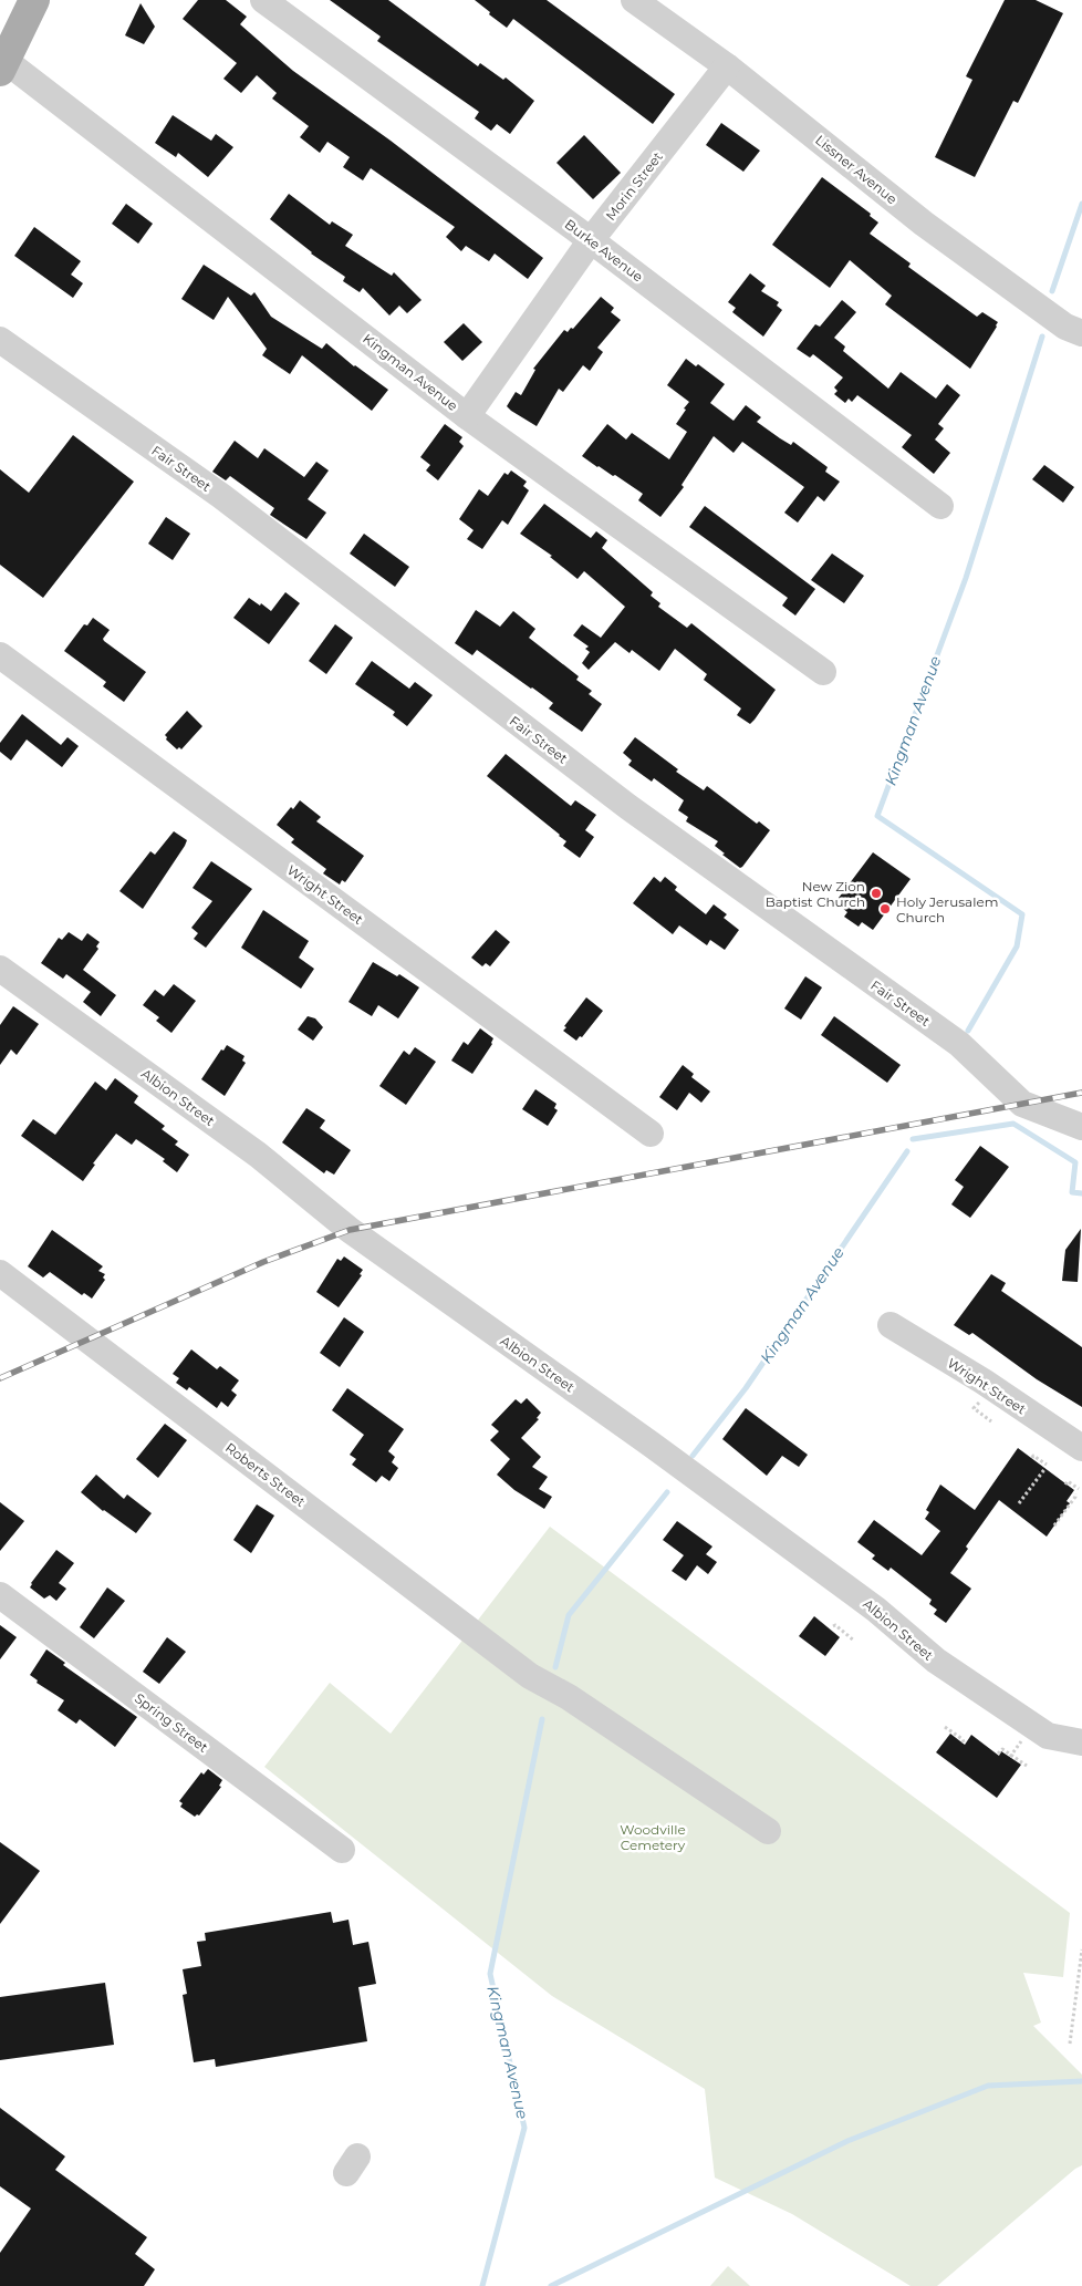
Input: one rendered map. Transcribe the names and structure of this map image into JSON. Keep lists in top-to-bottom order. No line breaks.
{"streets":{"street":["Lissner Avenue","Morin Street","Burke Avenue","Kingman Avenue","Fair Street","Wright Street","Albion Street","Roberts Street","Spring Street"]},"crossings":[["Lissner Avenue","Morin Street"],["Morin Street","Burke Avenue"],["Morin Street","Kingman Avenue"]],"water":["Kingman Avenue"],"parks":["Woodville Cemetery"],"places":["New Zion Baptist Church","Holy Jerusalem Church"]}
